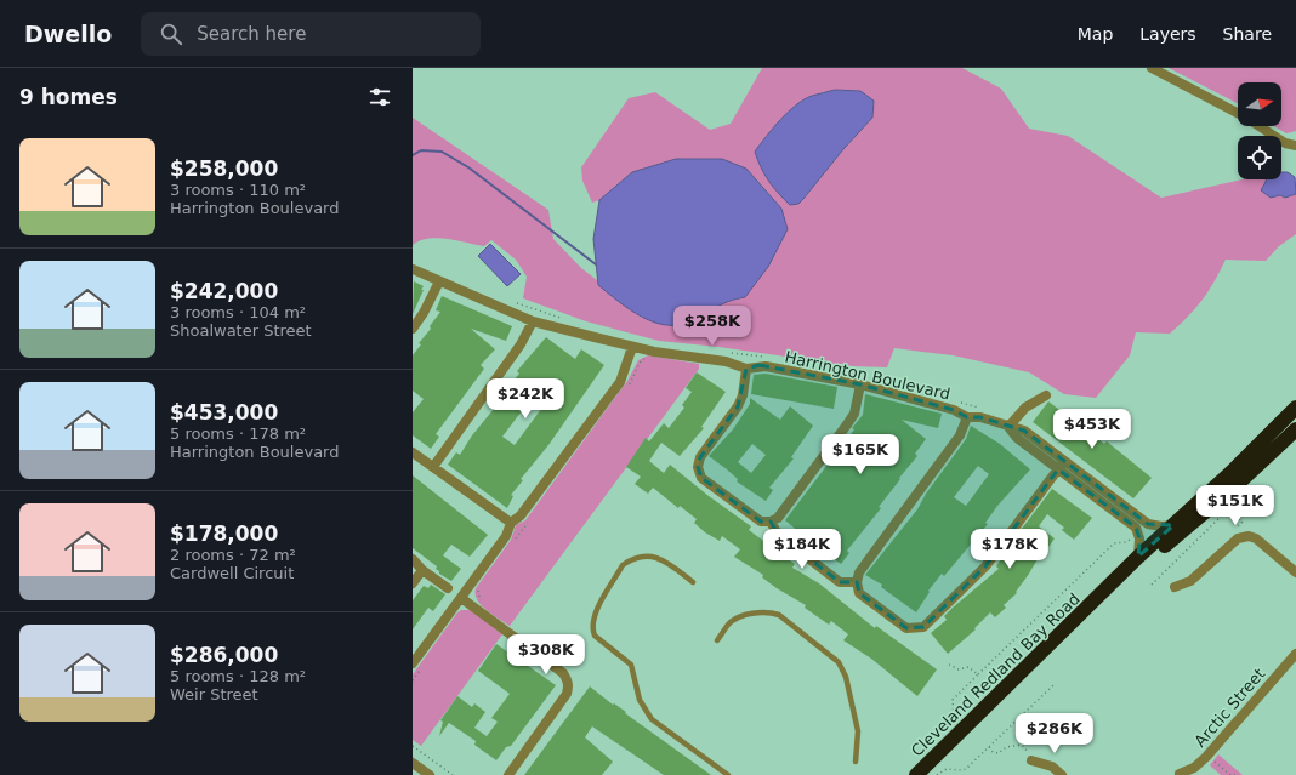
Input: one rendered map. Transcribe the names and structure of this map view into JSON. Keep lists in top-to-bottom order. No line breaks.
{"streets":{"highway":["Cleveland Redland Bay Road"],"street":["Harrington Boulevard","Arctic Street"]},"crossings":[["Harrington Boulevard","Cleveland Redland Bay Road"]],"north":"right","page":{"header":"Dwello","search":"Search here","nav":["Map","Layers","Share"],"heading":"9 homes","list":[{"name":"$258,000","note":"3 rooms · 110 m² · Harrington Boulevard"},{"name":"$242,000","note":"3 rooms · 104 m² · Shoalwater Street"},{"name":"$453,000","note":"5 rooms · 178 m² · Harrington Boulevard"},{"name":"$178,000","note":"2 rooms · 72 m² · Cardwell Circuit"},{"name":"$286,000","note":"5 rooms · 128 m² · Weir Street"}],"price":["$258K","$242K","$453K","$165K","$151K","$184K","$178K","$308K","$286K"]}}
